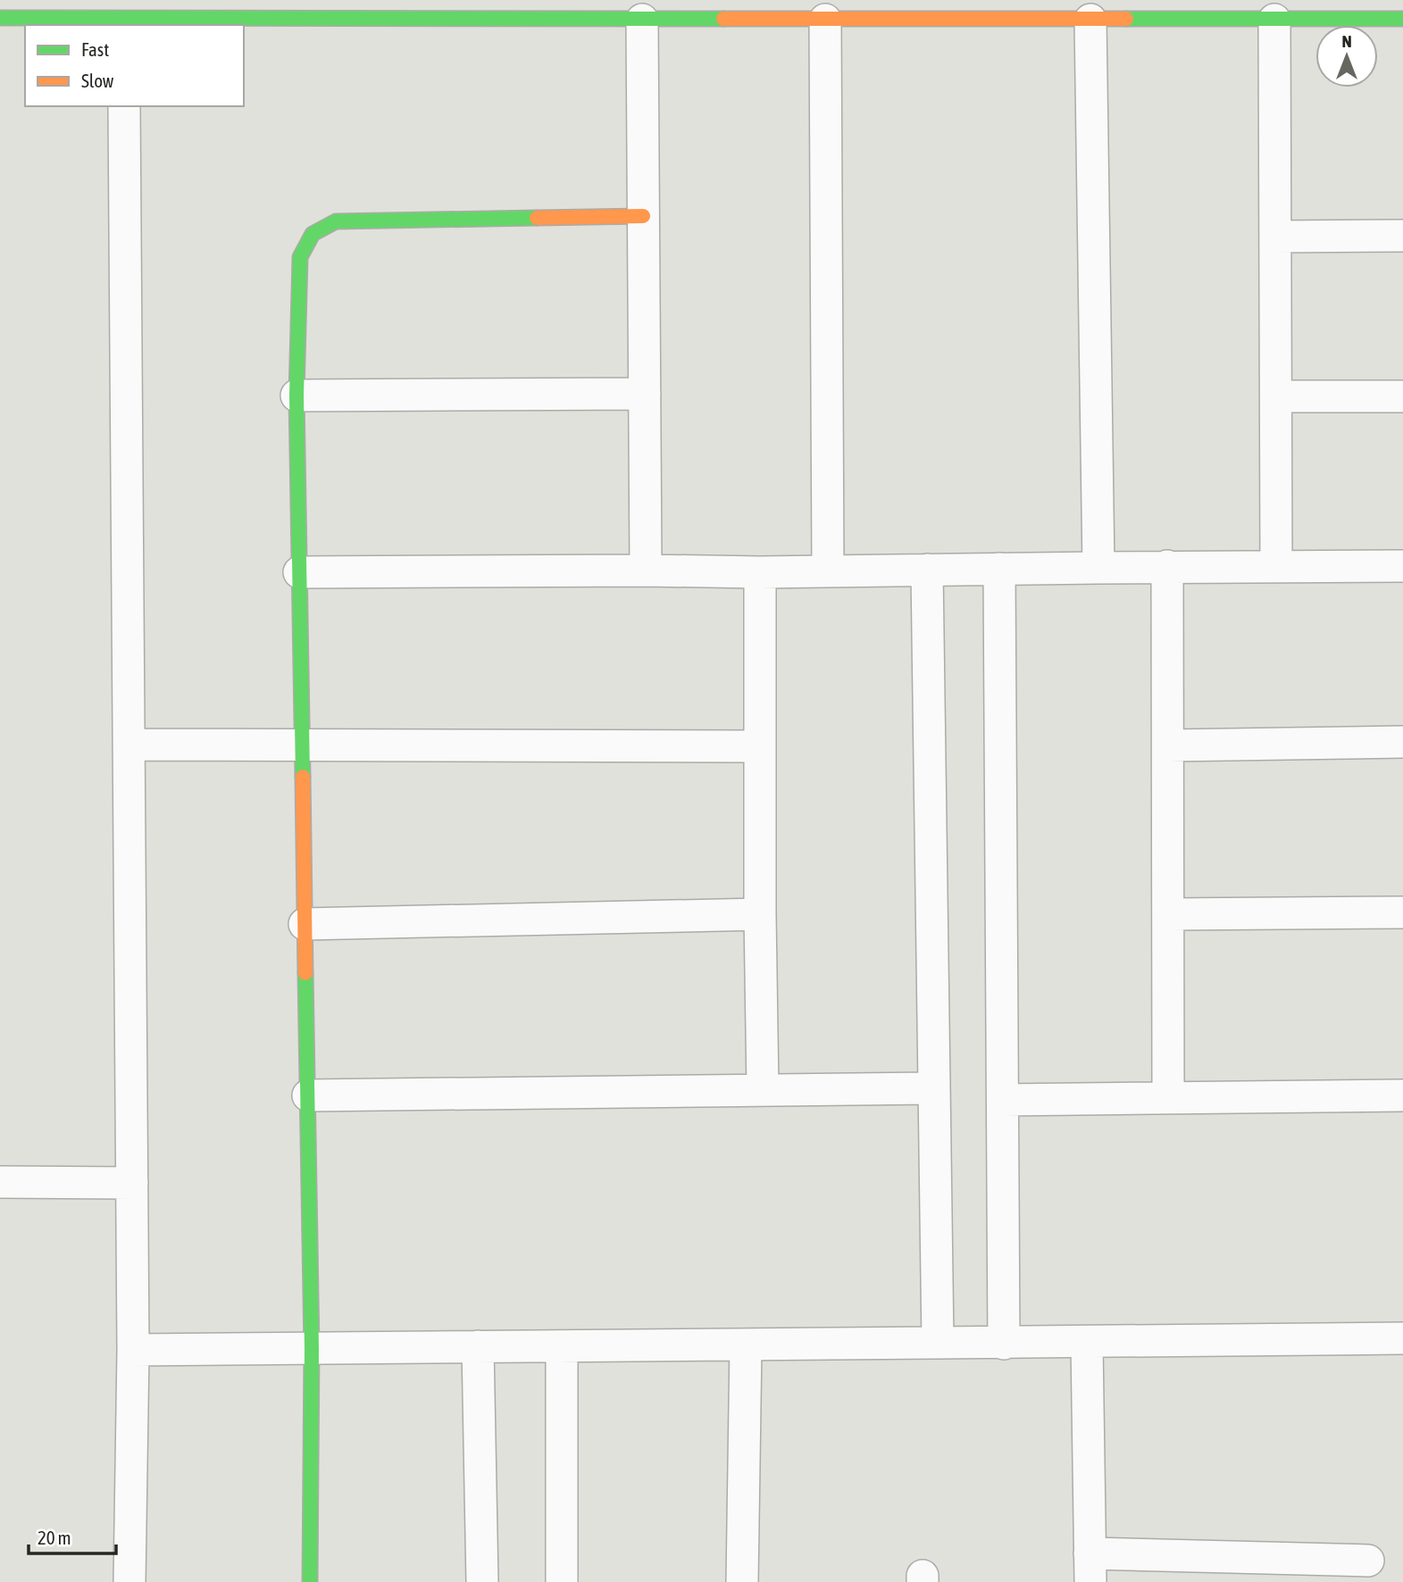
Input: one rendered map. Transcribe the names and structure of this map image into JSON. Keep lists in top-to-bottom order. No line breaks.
{"legend":["Fast","Slow"],"scale_bar":"20 m","north":"top"}
